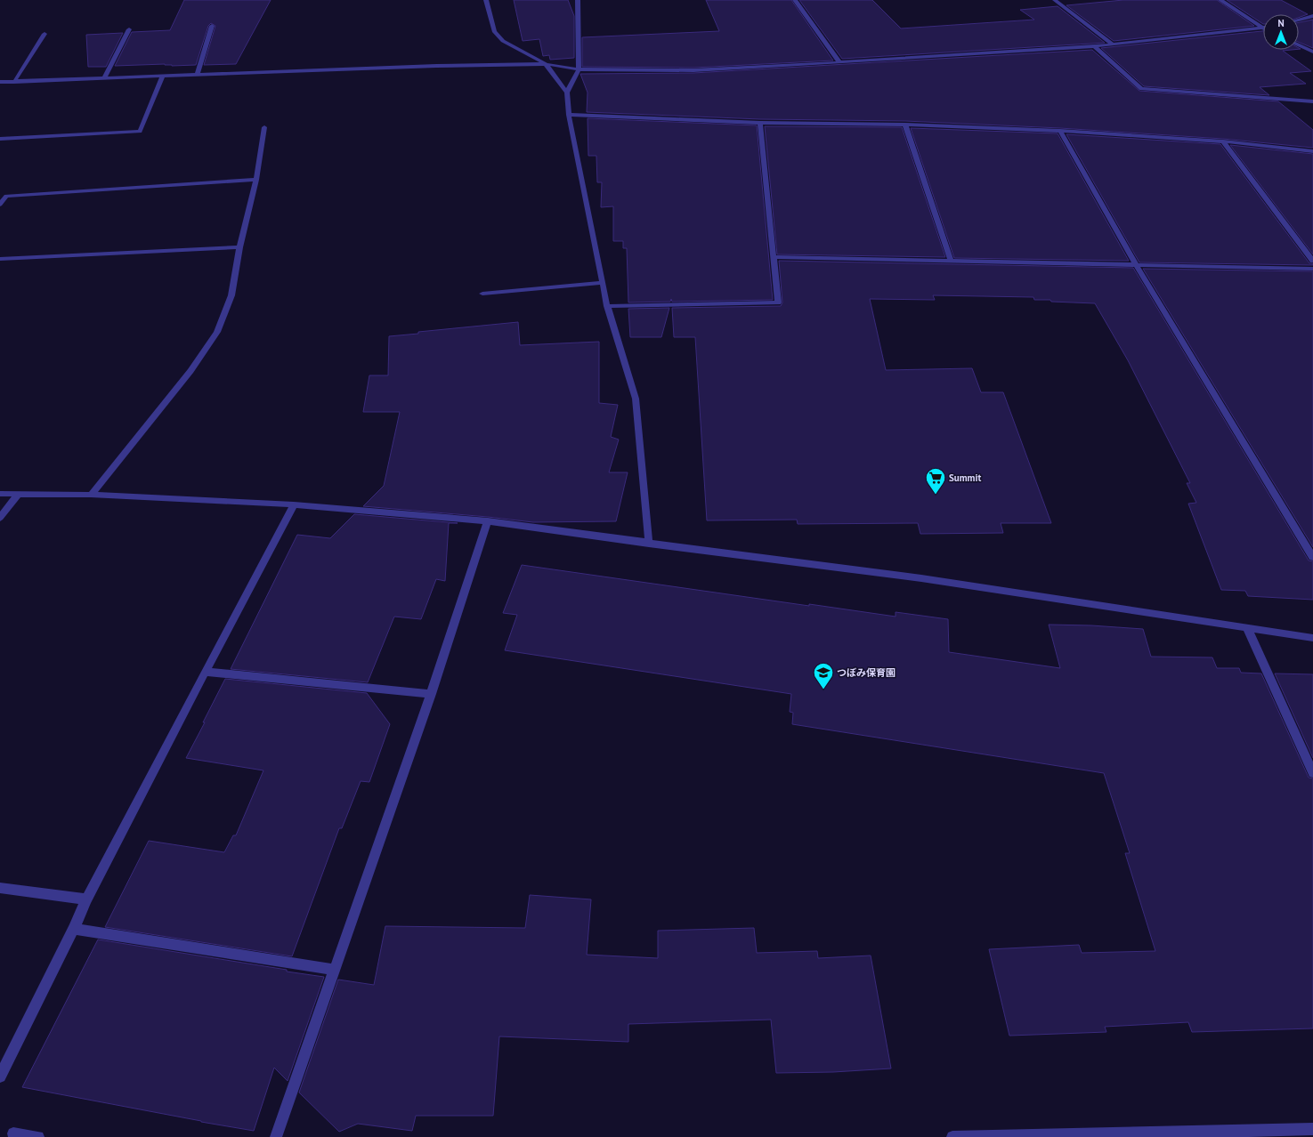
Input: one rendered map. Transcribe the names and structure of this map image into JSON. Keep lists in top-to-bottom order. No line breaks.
{"places":{"supermarket":["Summit"],"school or university":["つぼみ保育園"]},"north":"top"}
